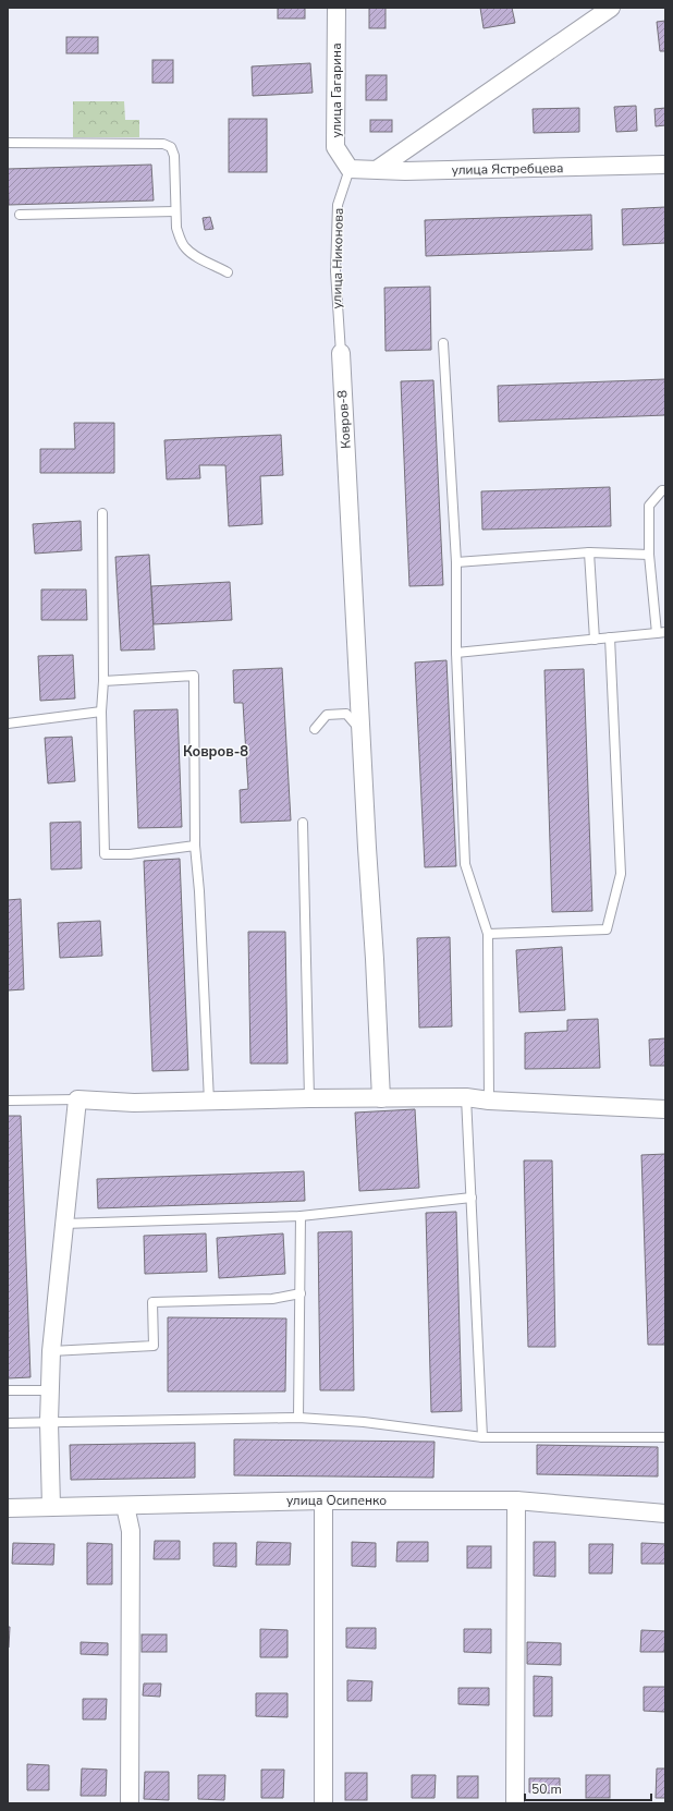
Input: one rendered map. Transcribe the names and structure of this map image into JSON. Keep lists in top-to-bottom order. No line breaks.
{"streets":{"street":["улица Гагарина","улица Ястребцева","Ковров-8","улица Осипенко"],"lane":["улица Никонова"]},"crossings":[["улица Гагарина","улица Ястребцева"],["улица Гагарина","улица Никонова"],["улица Ястребцева","улица Никонова"],["улица Никонова","Ковров-8"]],"districts":["Ковров-8"],"scale_bar":"50 m"}
